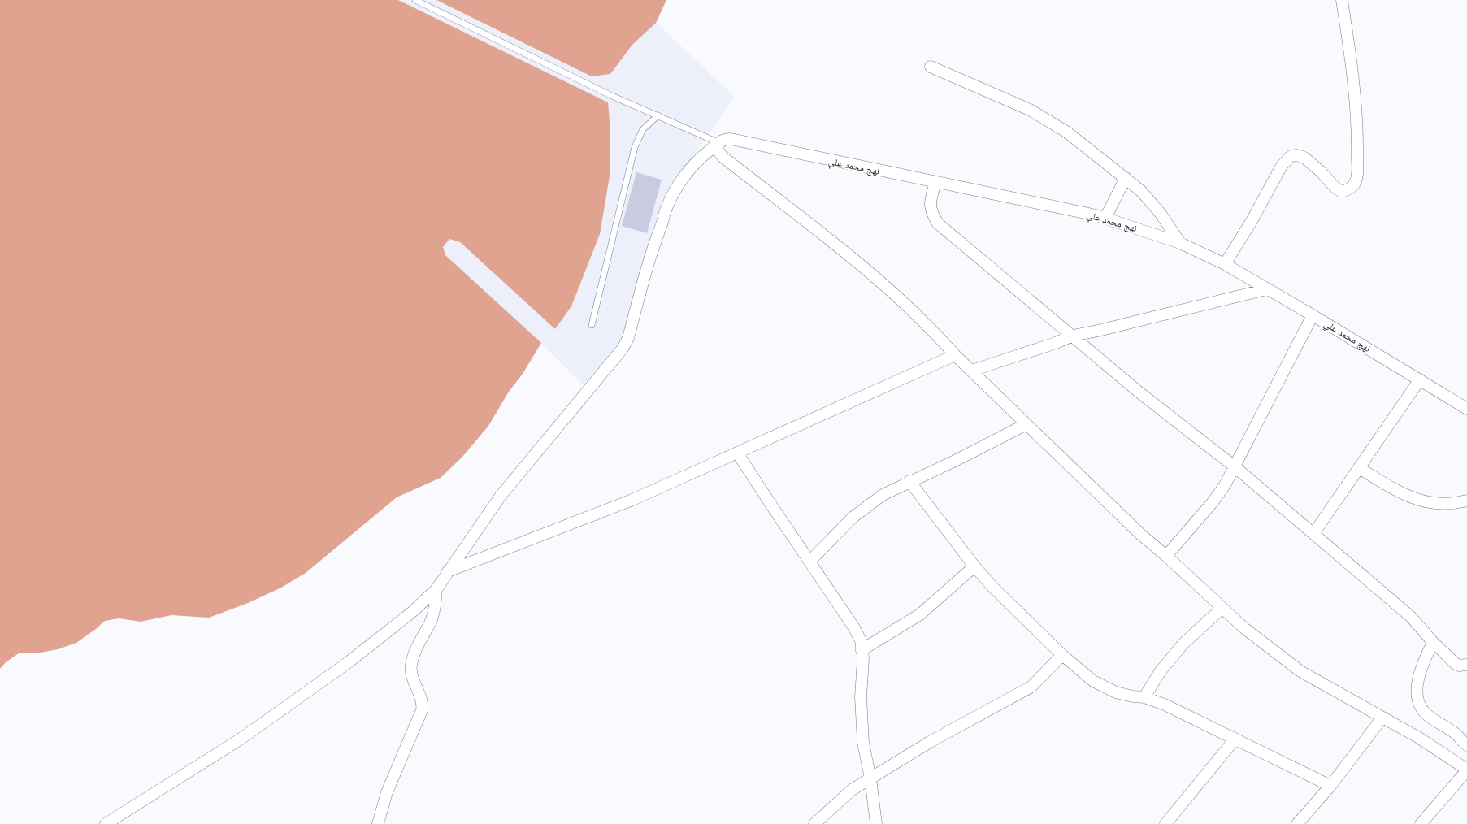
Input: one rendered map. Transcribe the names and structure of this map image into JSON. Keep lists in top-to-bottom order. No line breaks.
{"streets":{"street":["نهج محمد علي"]}}
